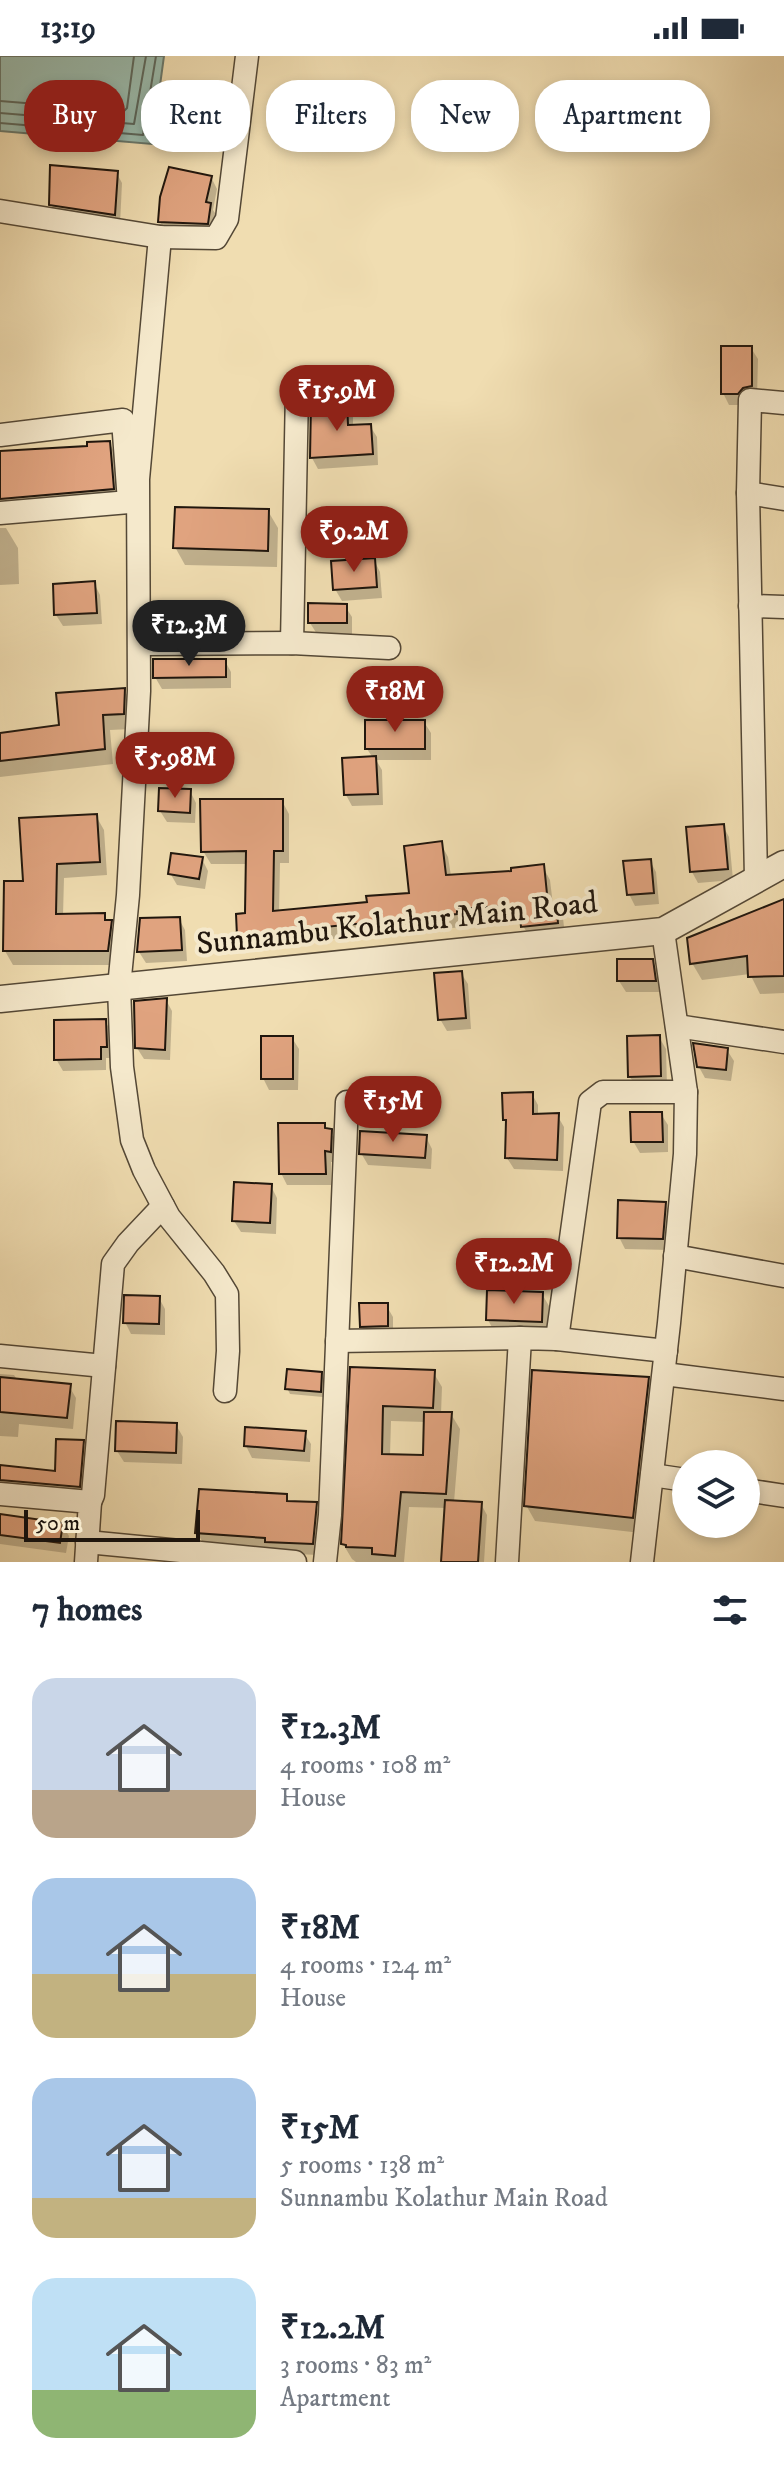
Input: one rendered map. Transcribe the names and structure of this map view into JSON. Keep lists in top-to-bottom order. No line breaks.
{"streets":{"street":["Sunnambu Kolathur Main Road"]},"scale_bar":"50 m","page":{"status":"13:19","chip":["Buy","Rent","Filters","New","Apartment"],"price":["₹15.9M","₹9.2M","₹12.3M","₹18M","₹5.98M","₹15M","₹12.2M"],"scale":"50 m","heading":"7 homes","list":[{"name":"₹12.3M","note":"4 rooms · 108 m² · House"},{"name":"₹18M","note":"4 rooms · 124 m² · House"},{"name":"₹15M","note":"5 rooms · 138 m² · Sunnambu Kolathur Main Road"},{"name":"₹12.2M","note":"3 rooms · 83 m² · Apartment"}]}}
